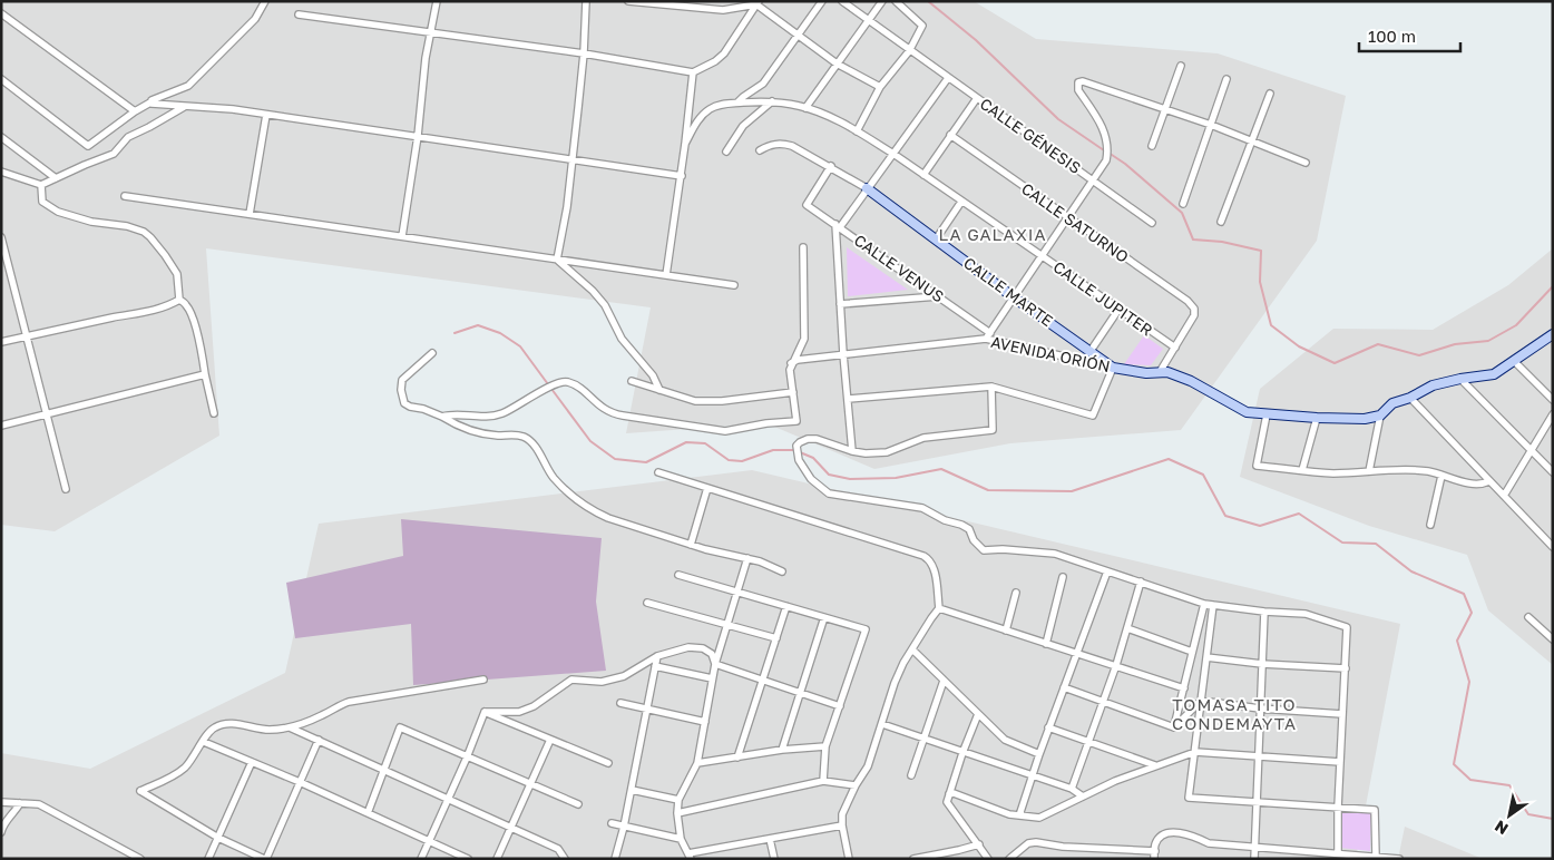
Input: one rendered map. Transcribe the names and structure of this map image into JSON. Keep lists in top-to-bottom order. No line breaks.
{"streets":{"street":["CALLE GÉNESIS","CALLE SATURNO","CALLE VENUS","CALLE MARTE","CALLE JUPITER","AVENIDA ORIÓN"]},"crossings":[["CALLE SATURNO","CALLE JUPITER"],["CALLE VENUS","CALLE MARTE"],["CALLE VENUS","AVENIDA ORIÓN"],["CALLE MARTE","AVENIDA ORIÓN"]],"districts":["LA GALAXIA","TOMASA TITO CONDEMAYTA"],"scale_bar":"100 m","north":"bottom left"}
